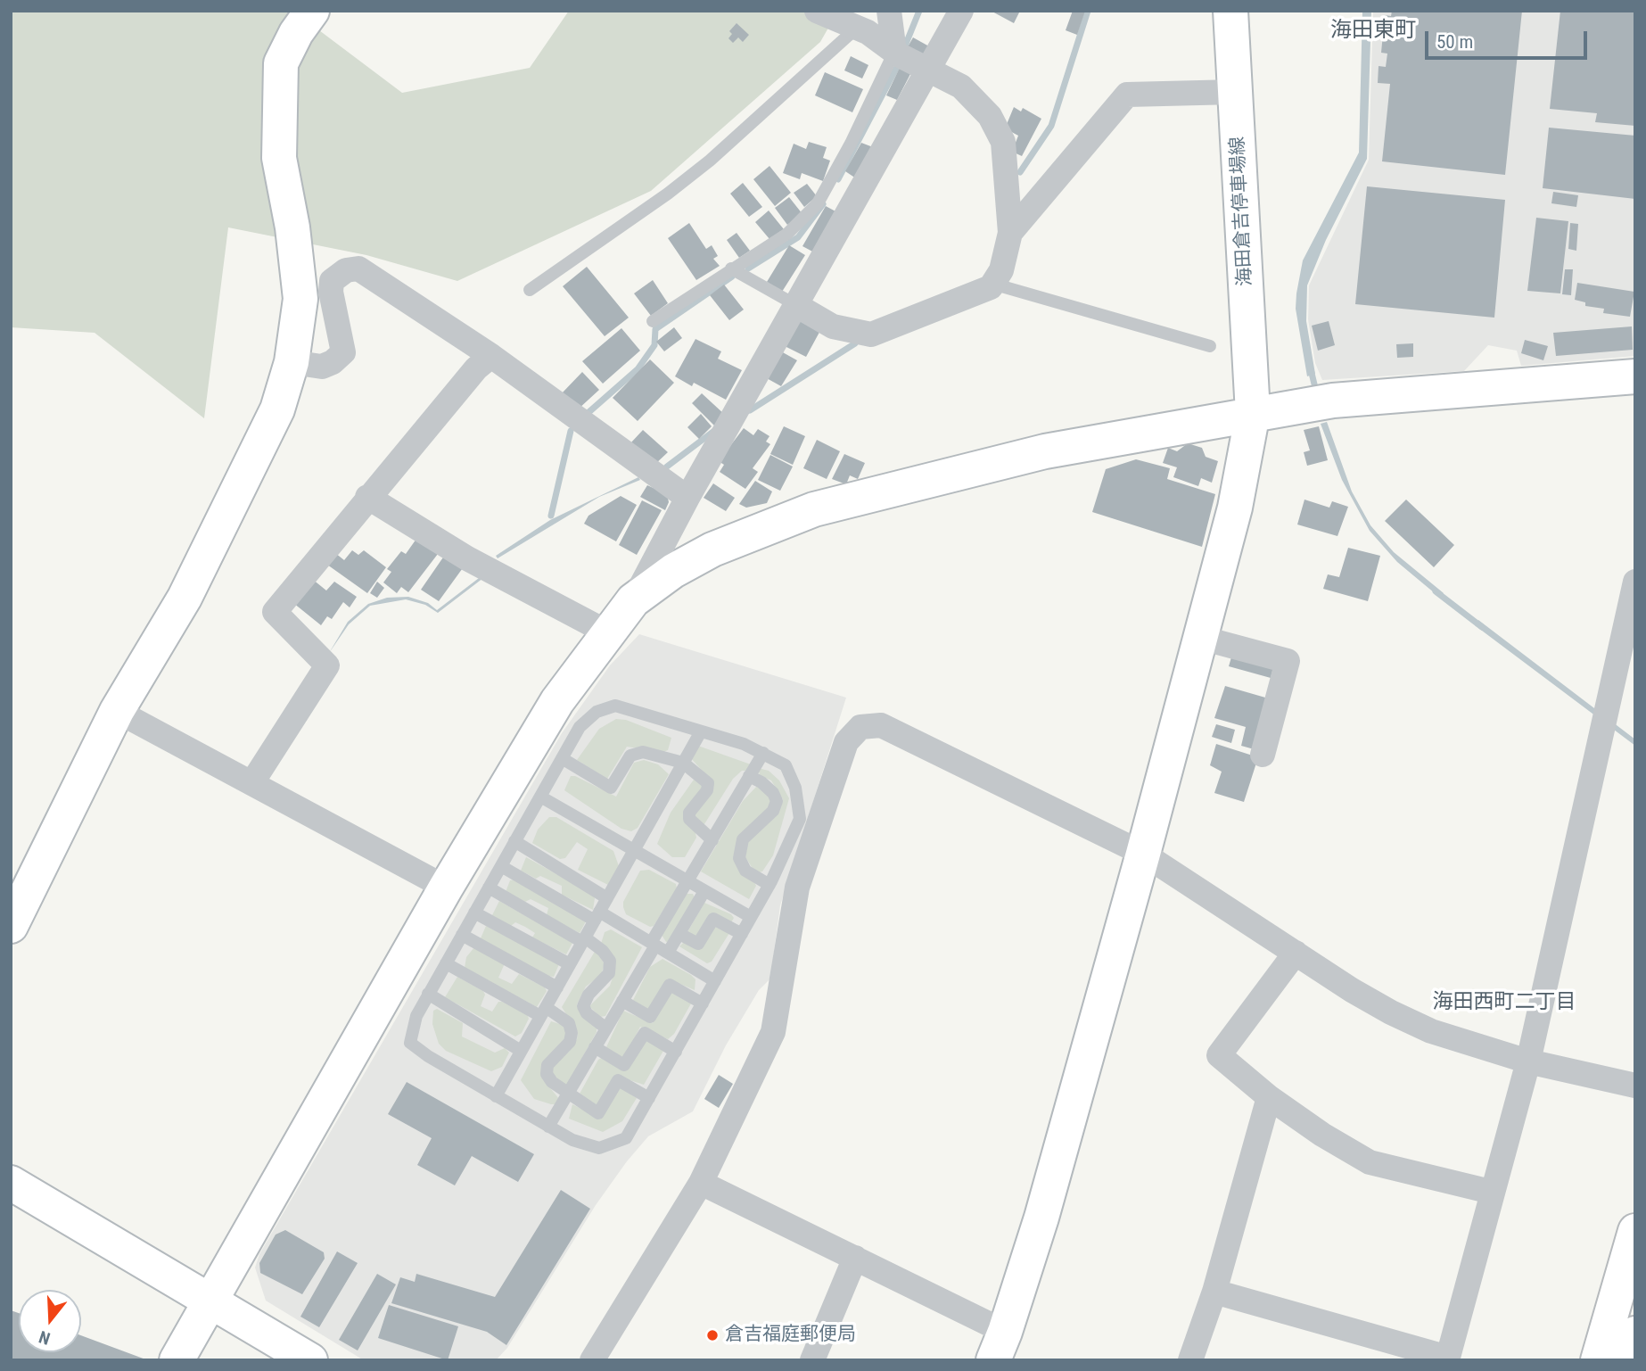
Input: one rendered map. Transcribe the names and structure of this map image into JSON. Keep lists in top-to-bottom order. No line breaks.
{"streets":{"main road":["海田倉吉停車場線"]},"districts":["海田東町","海田西町二丁目"],"places":["倉吉福庭郵便局"],"scale_bar":"50 m","north":"bottom"}
